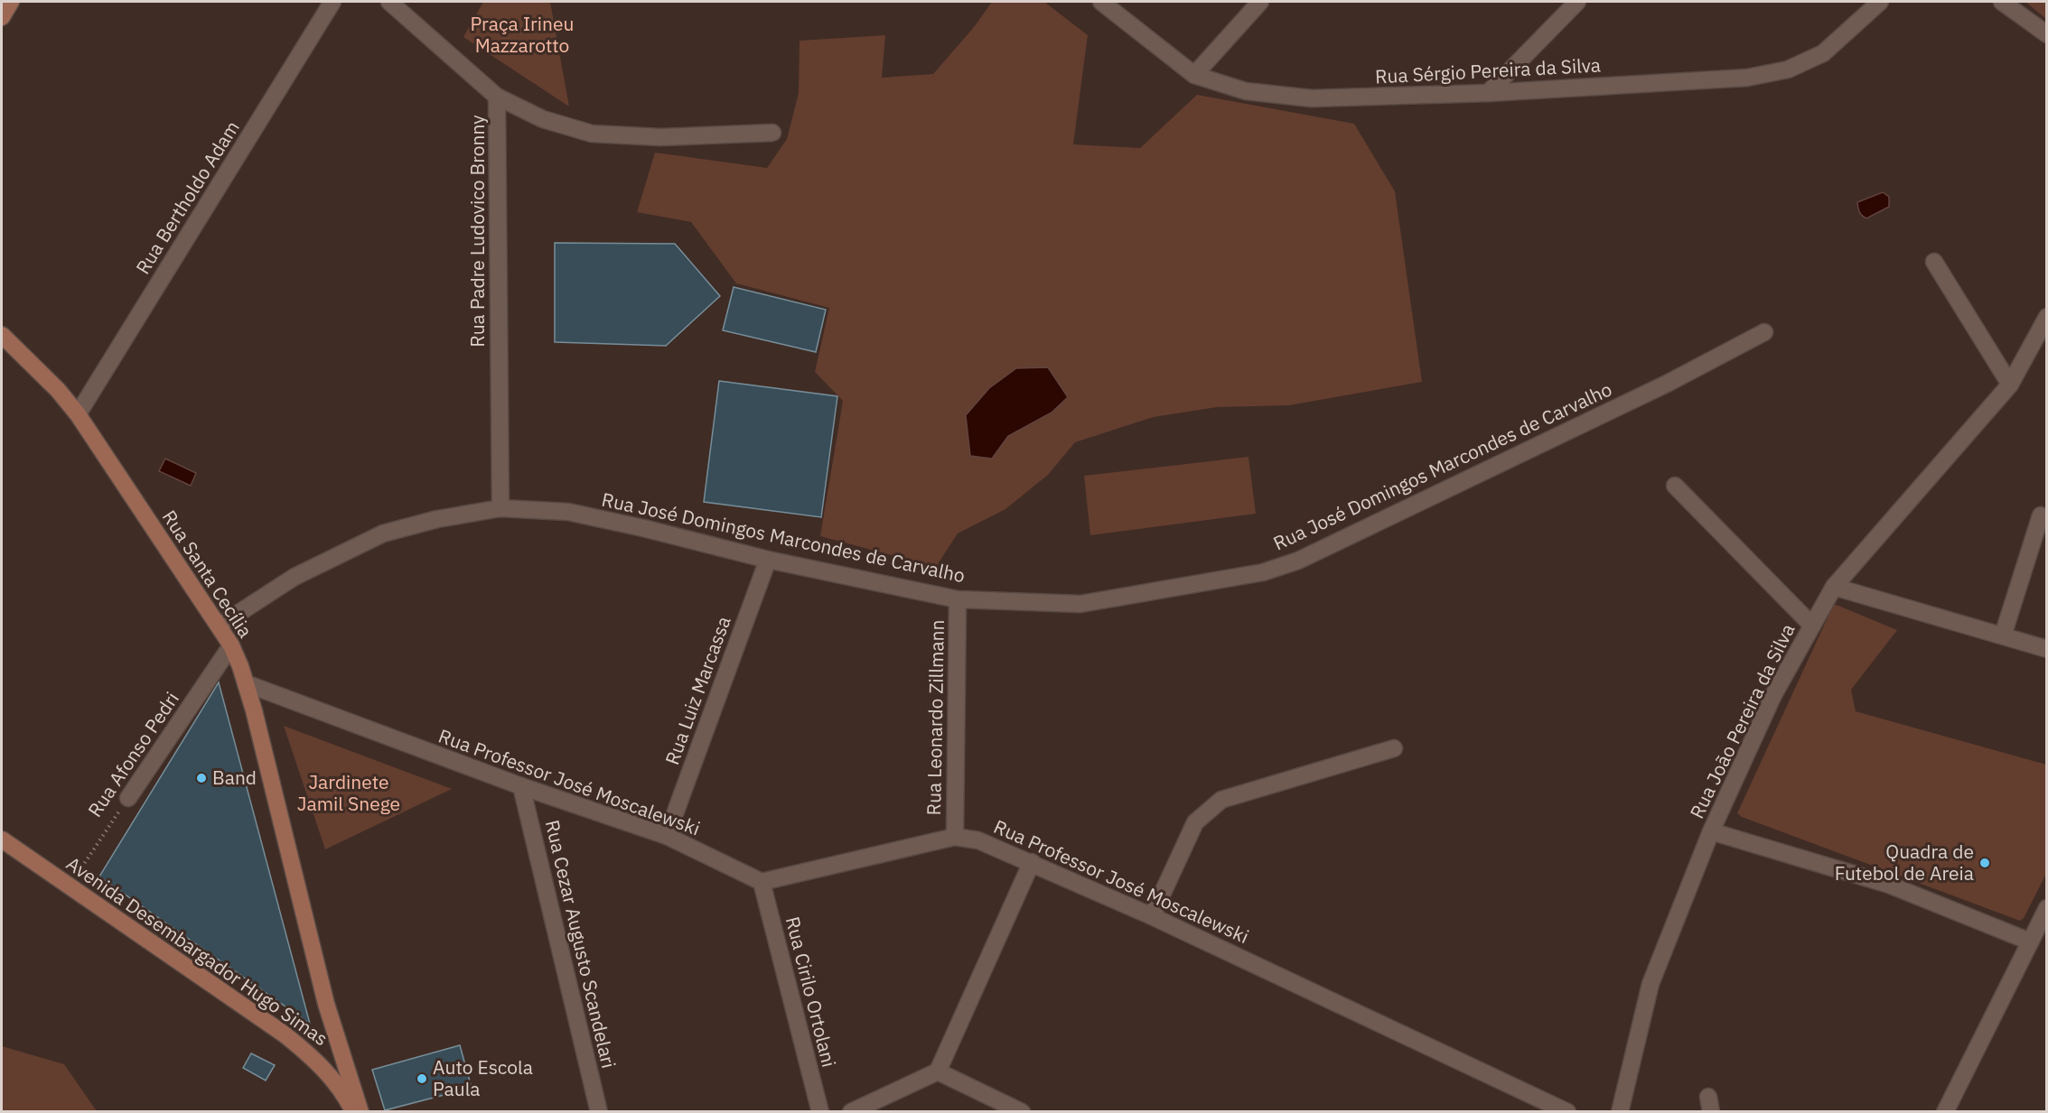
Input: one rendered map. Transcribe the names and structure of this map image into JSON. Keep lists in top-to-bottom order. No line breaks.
{"streets":{"main road":["Rua Santa Cecília","Avenida Desembargador Hugo Simas"],"street":["Rua Sérgio Pereira da Silva","Rua Bertholdo Adam","Rua Padre Ludovico Bronny","Rua José Domingos Marcondes de Carvalho","Rua Luiz Marcassa","Rua Leonardo Zillmann","Rua João Pereira da Silva","Rua Afonso Pedri","Rua Professor José Moscalewski","Rua Cezar Augusto Scandelari","Rua Cirilo Ortolani"]},"crossings":[["Rua Bertholdo Adam","Rua Santa Cecília"],["Rua Padre Ludovico Bronny","Rua José Domingos Marcondes de Carvalho"],["Rua José Domingos Marcondes de Carvalho","Rua Santa Cecília"],["Rua José Domingos Marcondes de Carvalho","Rua Luiz Marcassa"],["Rua José Domingos Marcondes de Carvalho","Rua Leonardo Zillmann"],["Rua Santa Cecília","Rua Afonso Pedri"],["Rua Santa Cecília","Rua Professor José Moscalewski"],["Rua Santa Cecília","Avenida Desembargador Hugo Simas"],["Rua Luiz Marcassa","Rua Professor José Moscalewski"],["Rua Leonardo Zillmann","Rua Professor José Moscalewski"],["Rua Afonso Pedri","Avenida Desembargador Hugo Simas"],["Rua Professor José Moscalewski","Rua Cezar Augusto Scandelari"],["Rua Professor José Moscalewski","Rua Cirilo Ortolani"]],"parks":["Praça Irineu Mazzarotto","Jardinete Jamil Snege"],"places":["Band","Quadra de Futebol de Areia","Auto Escola Paula"]}
